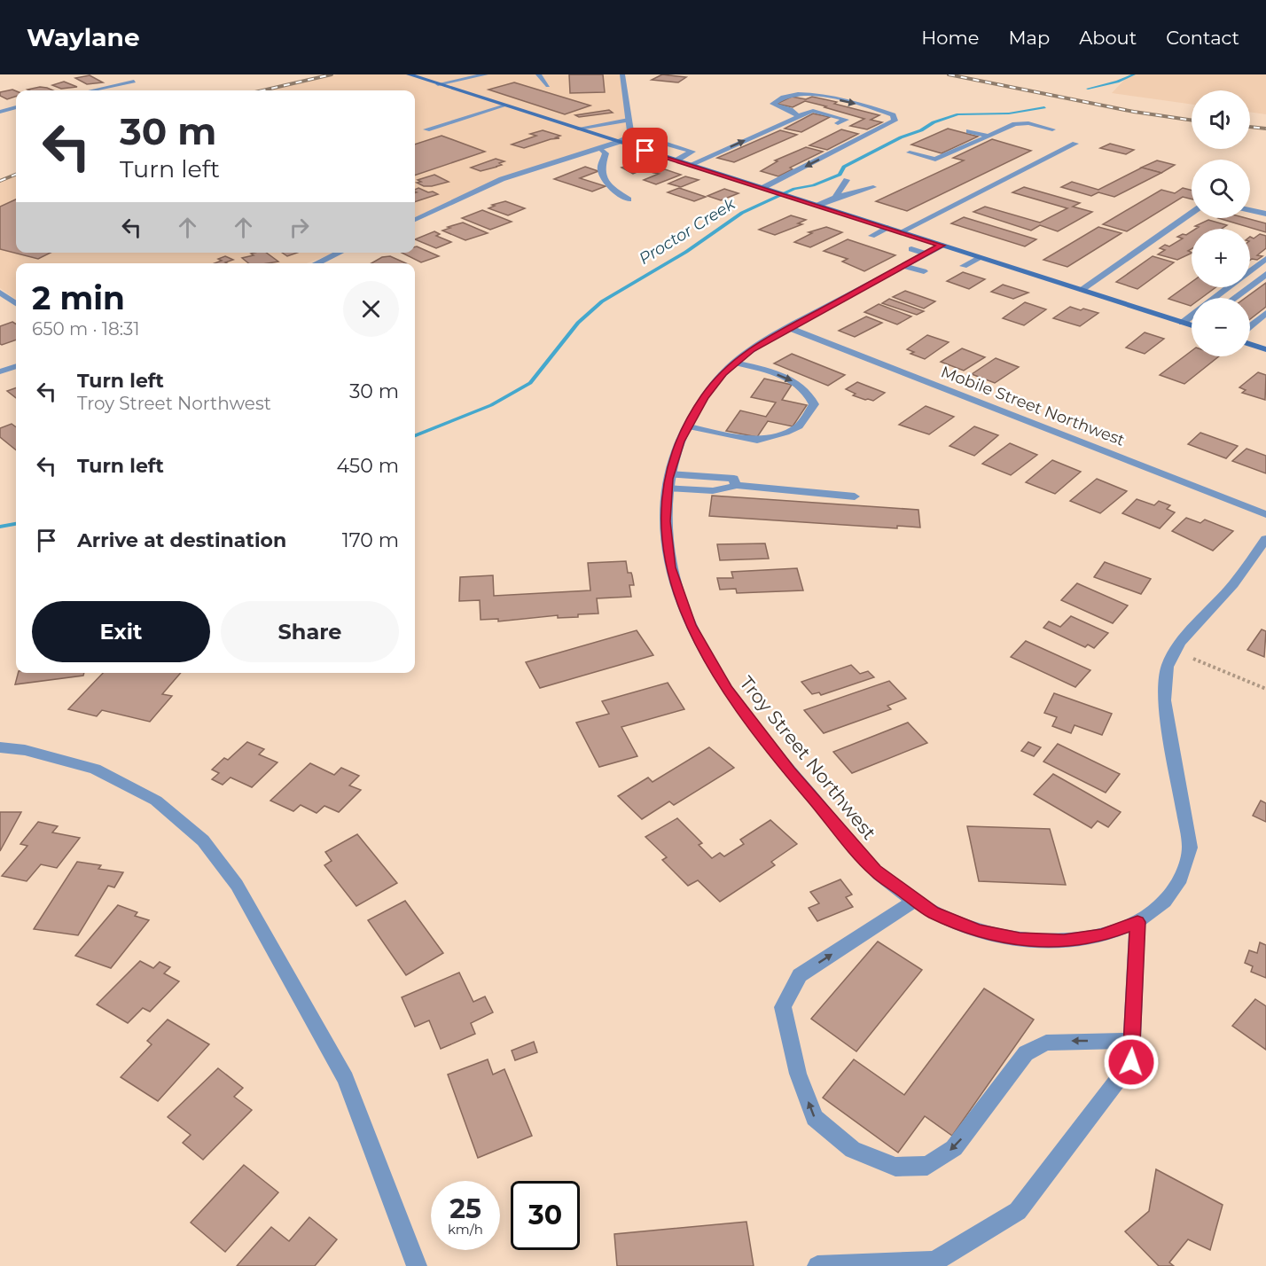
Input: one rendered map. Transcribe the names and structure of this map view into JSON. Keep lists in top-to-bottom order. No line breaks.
{"streets":{"street":["Mobile Street Northwest","Troy Street Northwest"]},"crossings":[["Mobile Street Northwest","Troy Street Northwest"]],"water":["Proctor Creek"],"page":{"header":"Waylane","nav":["Home","Map","About","Contact"],"map_buttons":["+","−"],"turn":["30 m","Turn left"],"heading":["2 min","650 m · 18:31"],"list":[{"name":"Turn left","note":"Troy Street Northwest","value":"30 m"},{"name":"Turn left","value":"450 m"},{"name":"Arrive at destination","value":"170 m"}],"buttons":["Exit","Share"],"speed":"25 km/h","limit":"30"}}
